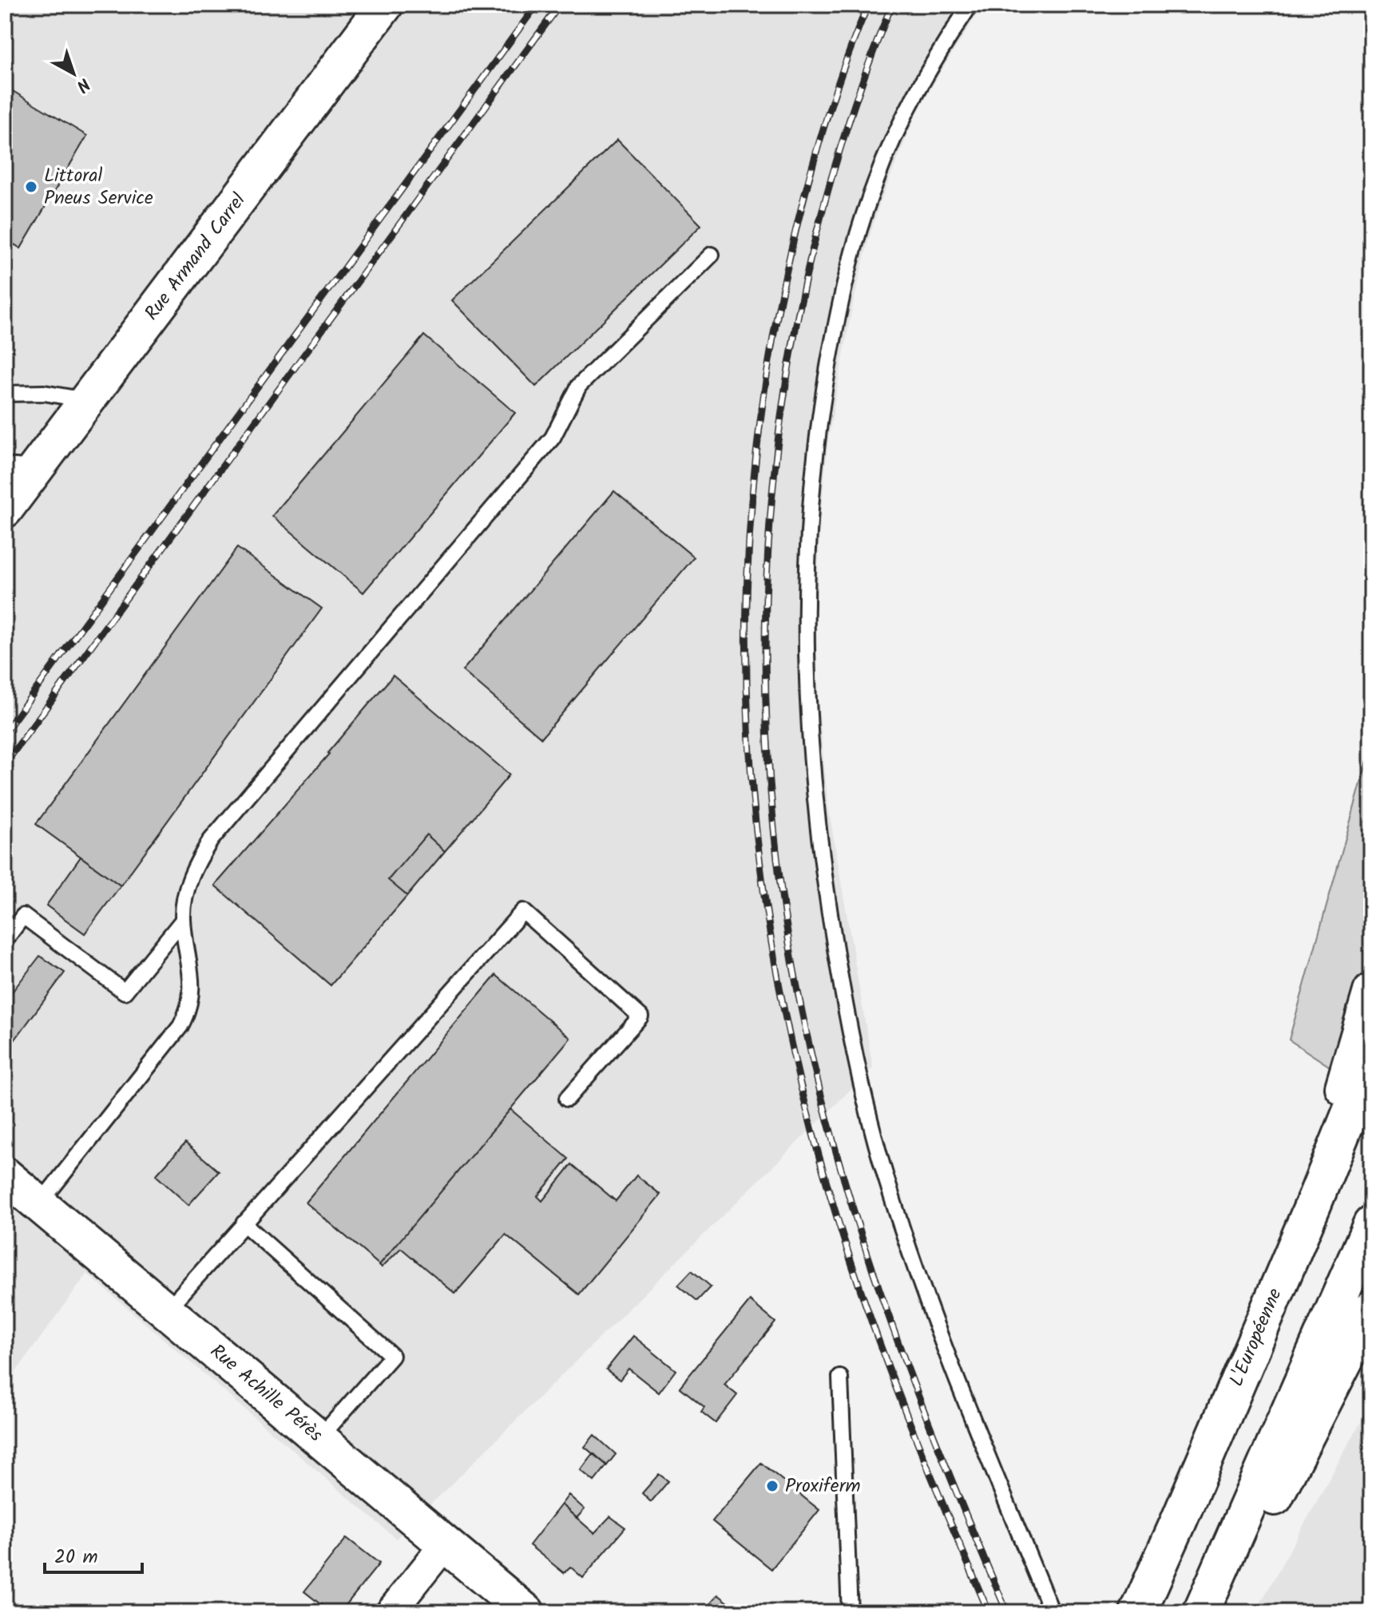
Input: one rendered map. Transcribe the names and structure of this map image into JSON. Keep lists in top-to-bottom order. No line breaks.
{"streets":{"main road":["Rue Armand Carrel","L'Européenne","Rue Achille Pérès"]},"places":["Littoral Pneus Service","Proxiferm"],"scale_bar":"20 m","north":"bottom right"}
